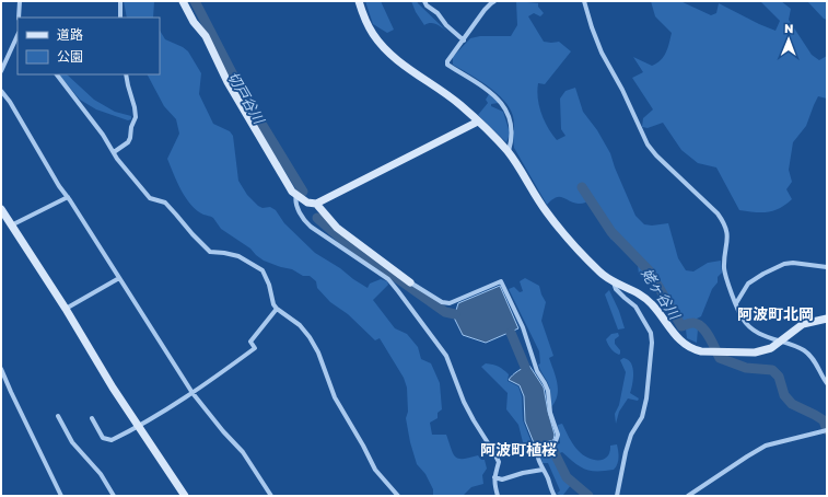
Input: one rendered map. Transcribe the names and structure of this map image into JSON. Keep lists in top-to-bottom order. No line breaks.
{"districts":["阿波町北岡","阿波町植桜"],"water":["切戸谷川","姥ヶ谷川"],"legend":["道路","公園"],"north":"top"}
